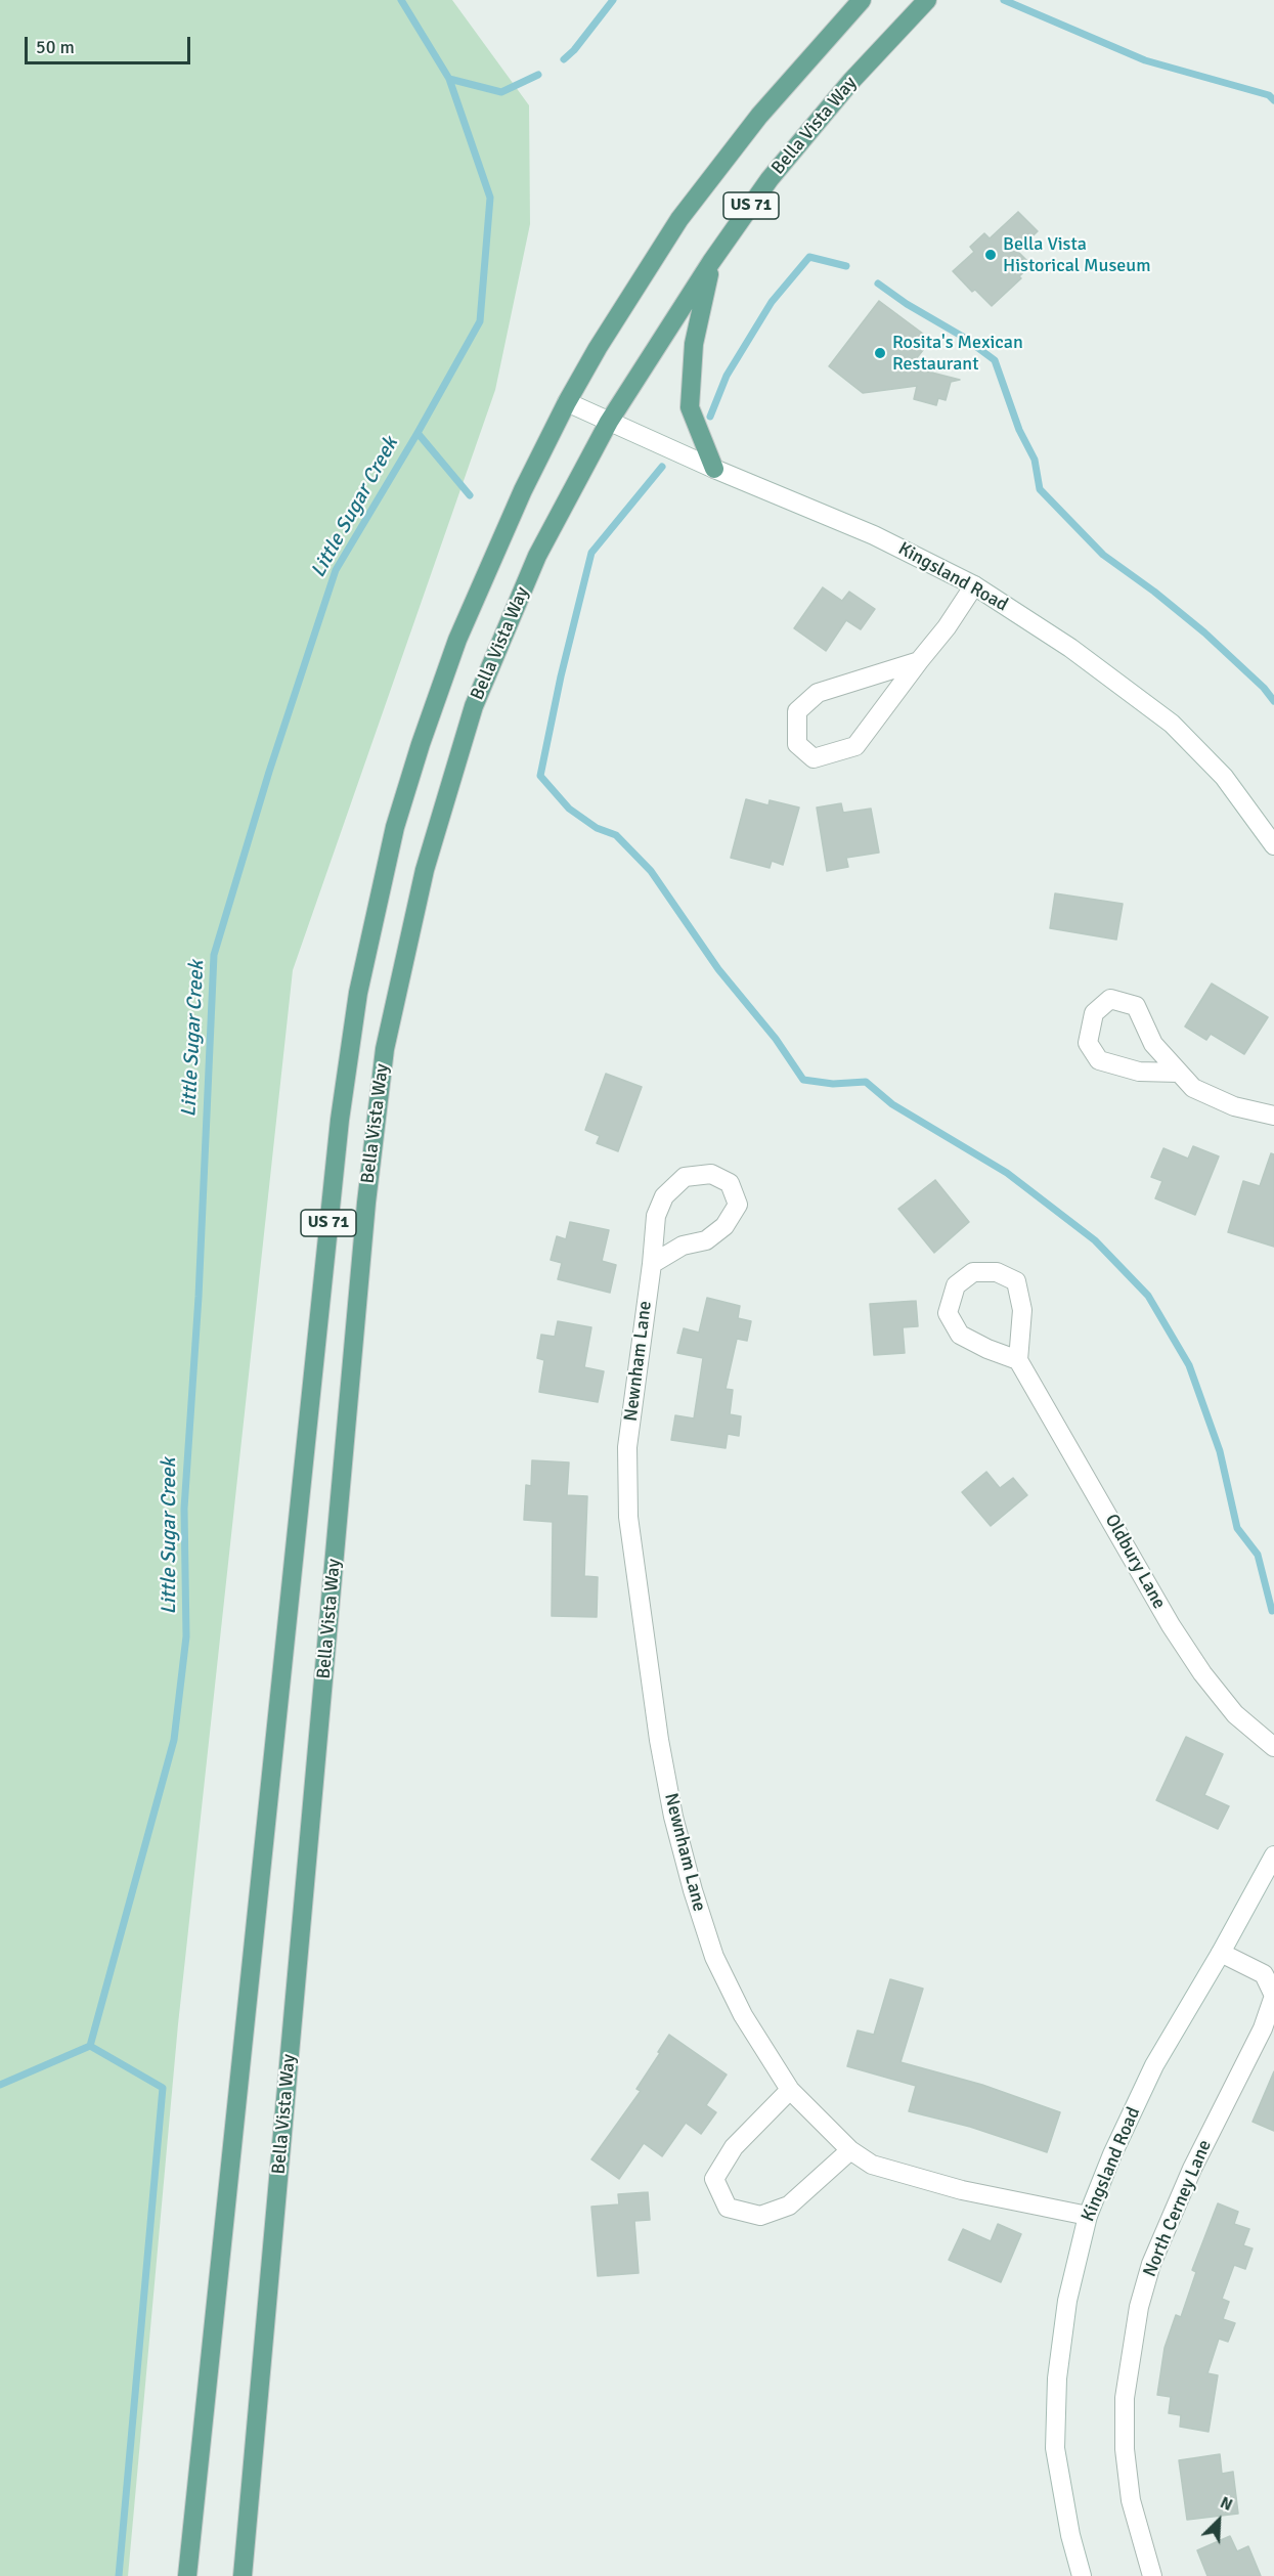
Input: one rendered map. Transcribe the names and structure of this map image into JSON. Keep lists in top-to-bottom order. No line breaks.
{"streets":{"main road":["Bella Vista Way","US 71"],"street":["Kingsland Road","Newnham Lane","Oldbury Lane","North Cerney Lane"]},"crossings":[["Bella Vista Way","Kingsland Road"],["Kingsland Road","Newnham Lane"],["Kingsland Road","North Cerney Lane"]],"water":["Little Sugar Creek"],"places":["Bella Vista Historical Museum","Rosita's Mexican Restaurant"],"scale_bar":"50 m","north":"top right"}
